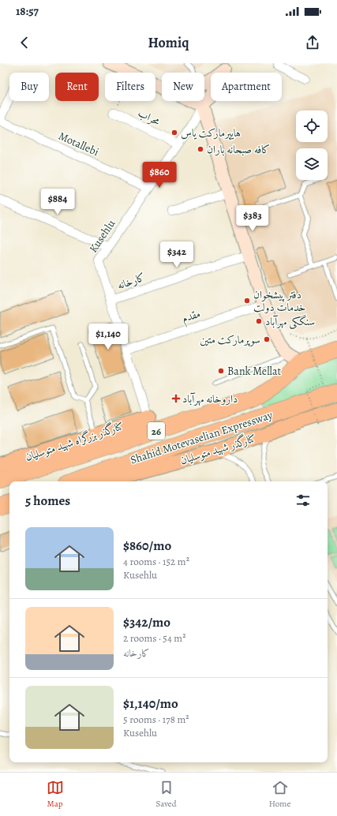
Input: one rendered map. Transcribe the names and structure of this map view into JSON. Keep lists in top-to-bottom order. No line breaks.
{"streets":{"highway":["26","Shahid Motevaselian Expressway"],"main road":["کنارگذر بزرگراه شهید متوسلیان","کنارگذر شهید متوسلیان"],"street":["محراب","Motallebi","Kusehlu","کارخانه","مقدم"]},"crossings":[["محراب","Kusehlu"],["Motallebi","Kusehlu"],["Kusehlu","کارخانه"],["Kusehlu","مقدم"],["Kusehlu","Shahid Motevaselian Expressway"],["Kusehlu","کنارگذر بزرگراه شهید متوسلیان"],["Shahid Motevaselian Expressway","کنارگذر بزرگراه شهید متوسلیان"]],"places":{"other":["هایپرمارکت یاس","کافه صبحانه باران","دفتر پیشخوان خدمات دولت","سنگکی مهرآباد","سوپرمارکت متین","Bank Mellat"],"health":["داروخانه مهرآباد"]},"page":{"status":"18:57","header":"Homiq","chip":["Buy","Rent","Filters","New","Apartment"],"price":["$860","$884","$383","$342","$1,140"],"heading":"5 homes","list":[{"name":"$860/mo","note":"4 rooms · 152 m² · Kusehlu"},{"name":"$342/mo","note":"2 rooms · 54 m² · کارخانه"},{"name":"$1,140/mo","note":"5 rooms · 178 m² · Kusehlu"}],"tabs":["Map","Saved","Home"]}}
